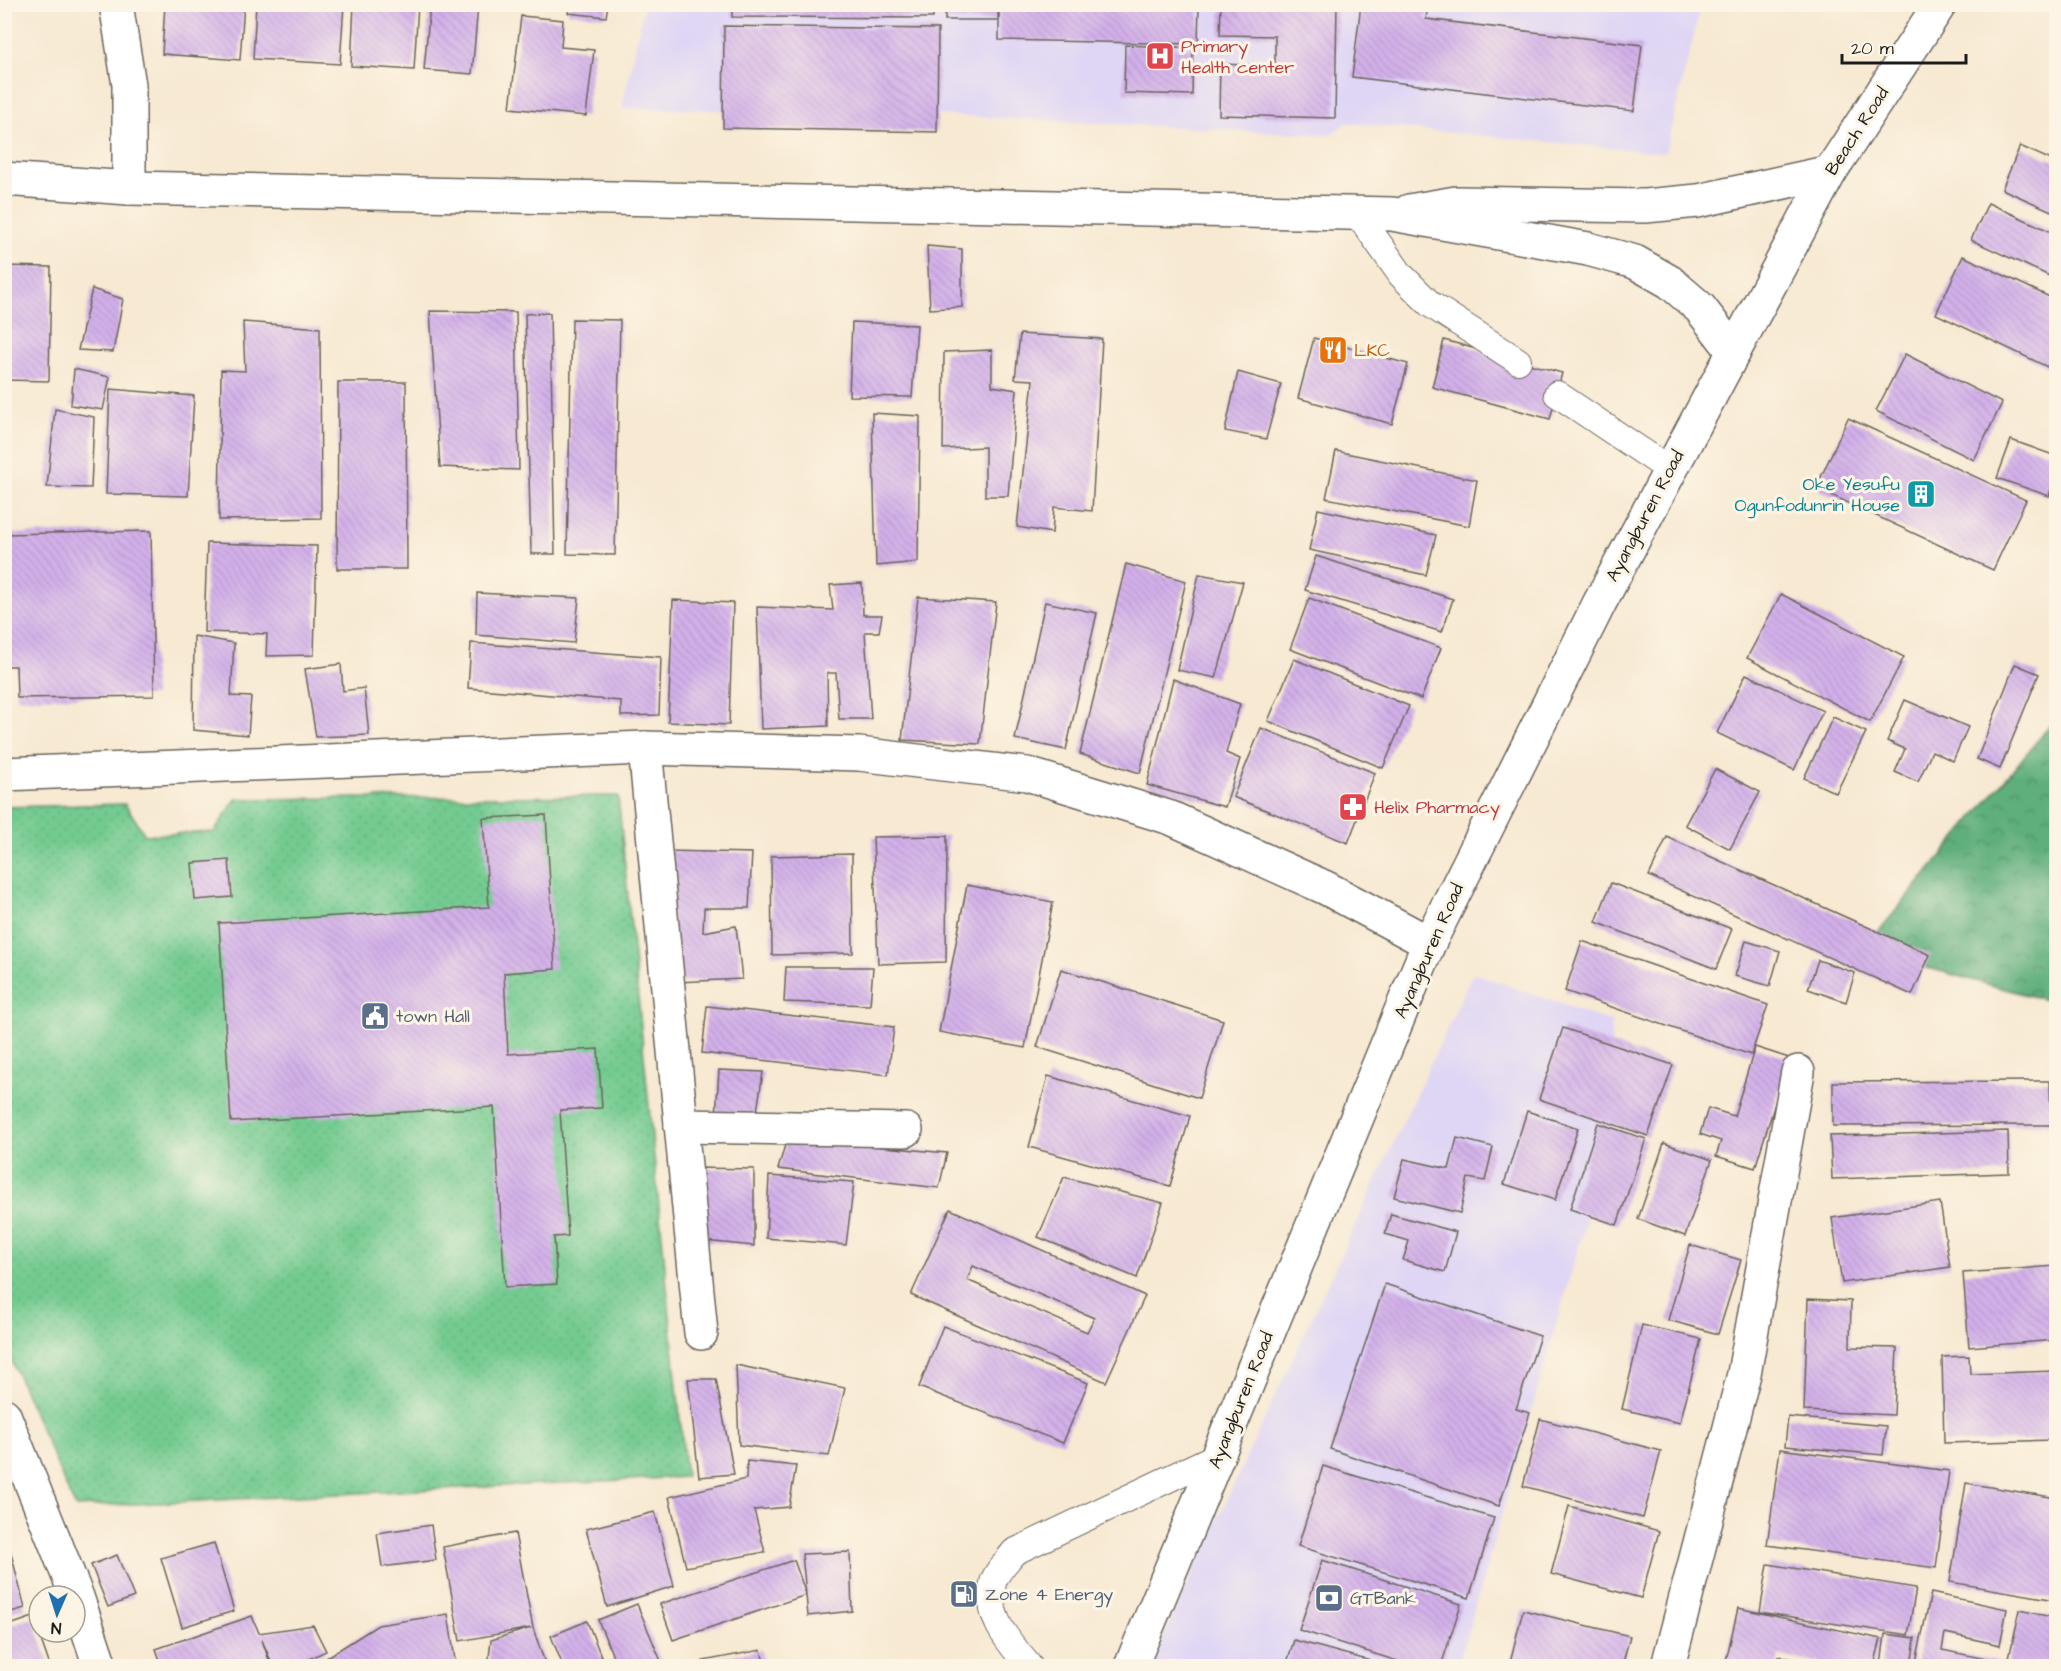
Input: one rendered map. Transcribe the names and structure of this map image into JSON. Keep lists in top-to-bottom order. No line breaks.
{"streets":{"main road":["Beach Road","Ayangburen Road"]},"crossings":[["Beach Road","Ayangburen Road"]],"places":{"hospital":["Primary Health center"],"restaurant":["LKC"],"building":["Oke Yesufu Ogunfodunrin House"],"pharmacy":["Helix Pharmacy"],"public building":["town Hall"],"fuel station":["Zone 4 Energy"],"bank":["GTBank"]},"scale_bar":"20 m","north":"bottom"}
